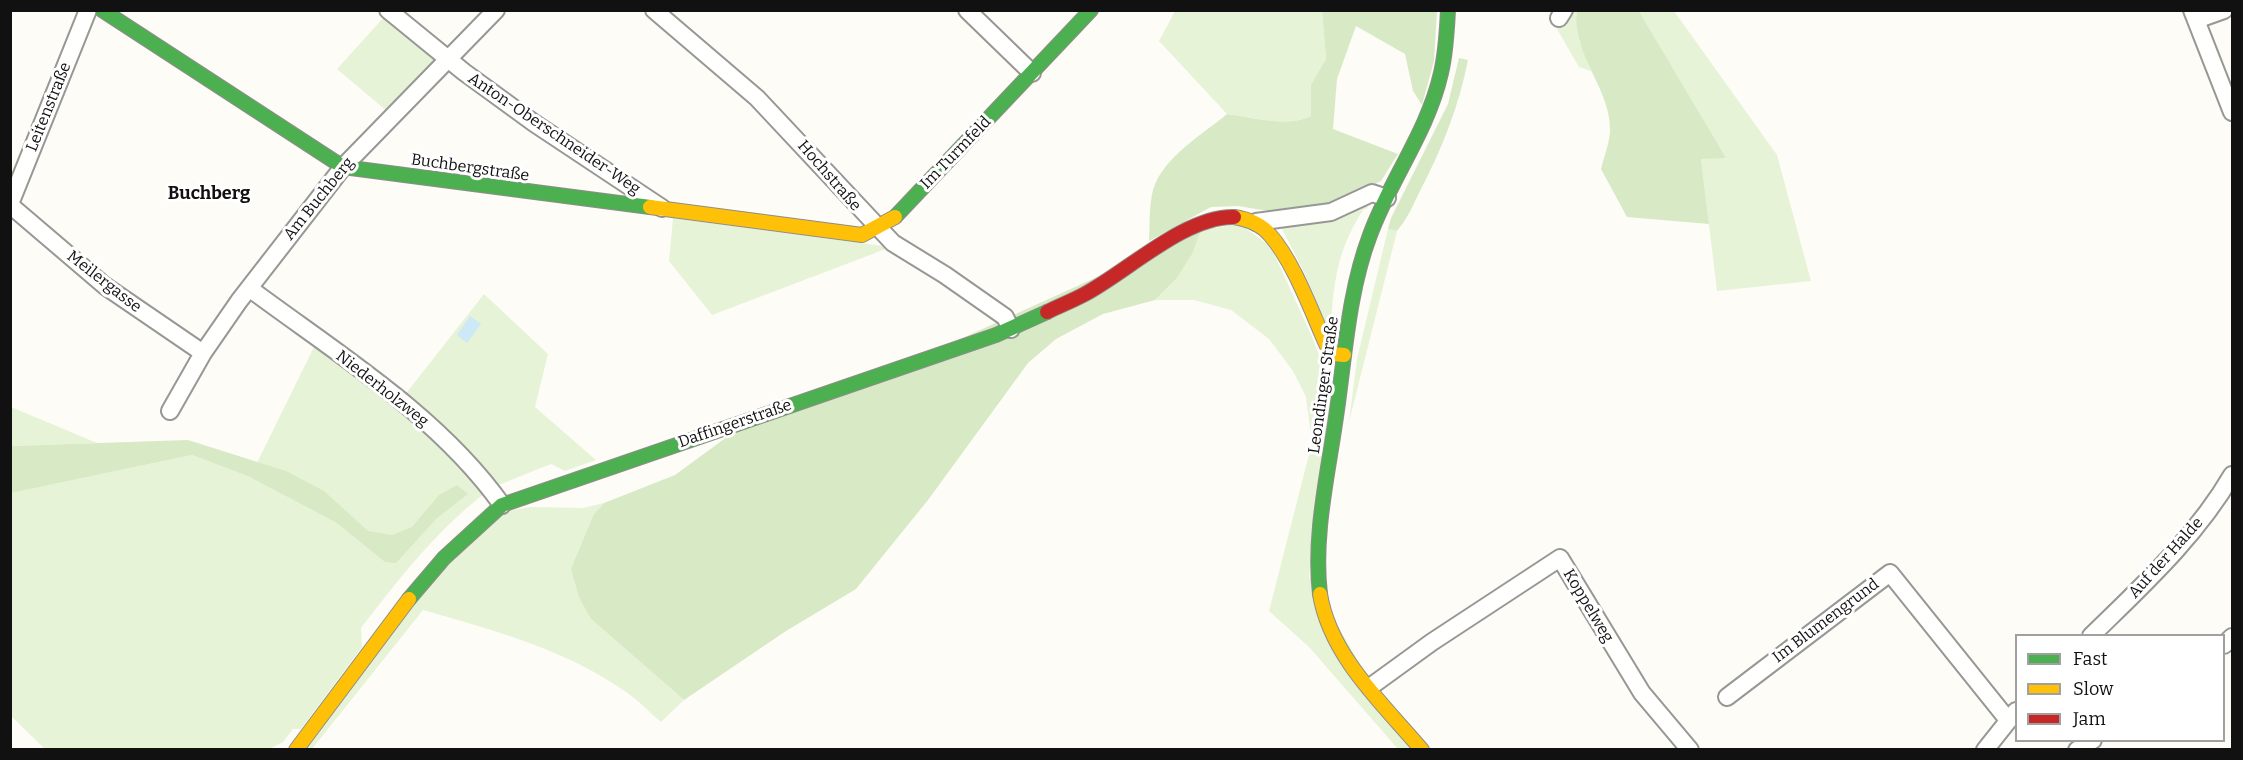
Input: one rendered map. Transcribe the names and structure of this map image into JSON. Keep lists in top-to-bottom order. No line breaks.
{"streets":{"street":["Leitenstraße","Anton-Oberschneider-Weg","Im Turmfeld","Buchbergstraße","Hochstraße","Am Buchberg","Meilergasse","Leondinger Straße","Niederholzweg","Daffingerstraße","Auf der Halde","Koppelweg","Im Blumengrund"]},"crossings":[["Leitenstraße","Meilergasse"],["Anton-Oberschneider-Weg","Buchbergstraße"],["Anton-Oberschneider-Weg","Am Buchberg"],["Im Turmfeld","Buchbergstraße"],["Im Turmfeld","Hochstraße"],["Buchbergstraße","Hochstraße"],["Buchbergstraße","Am Buchberg"],["Hochstraße","Daffingerstraße"],["Am Buchberg","Meilergasse"],["Am Buchberg","Niederholzweg"],["Leondinger Straße","Daffingerstraße"],["Leondinger Straße","Koppelweg"],["Niederholzweg","Daffingerstraße"]],"districts":["Buchberg"],"legend":["Fast","Slow","Jam"]}
